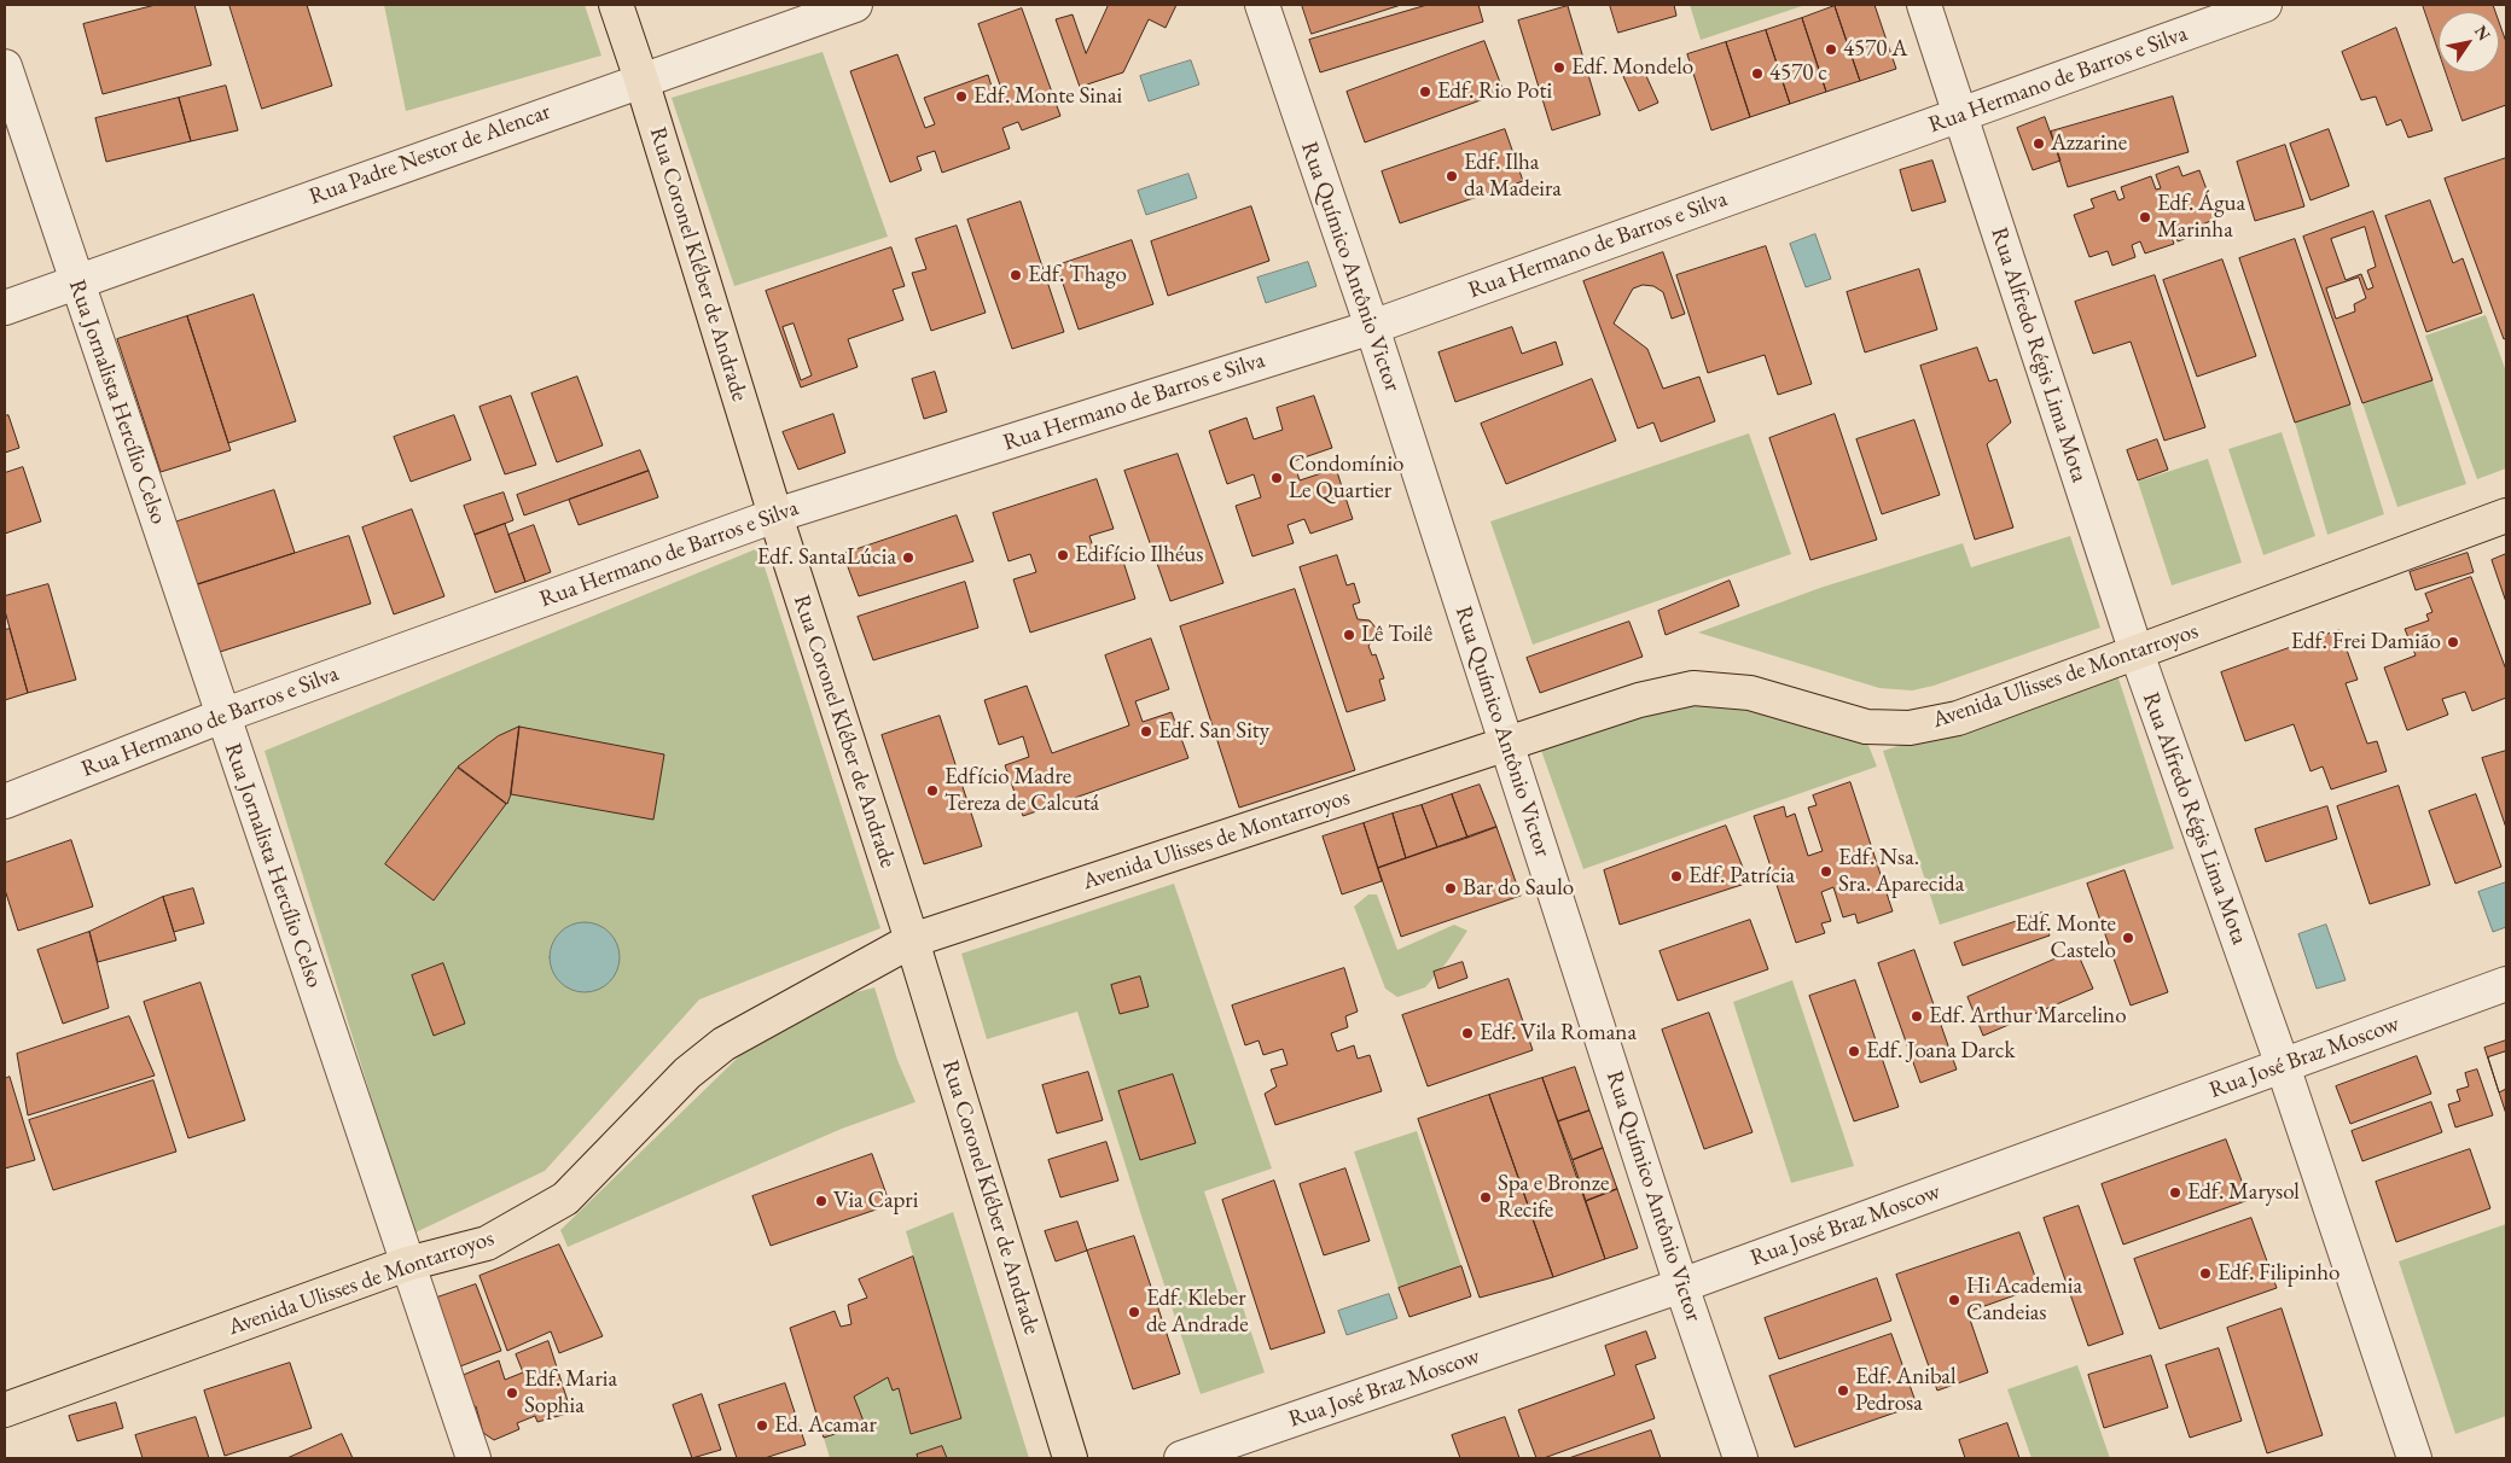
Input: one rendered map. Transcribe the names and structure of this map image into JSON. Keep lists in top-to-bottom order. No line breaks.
{"streets":{"main road":["Rua Coronel Kléber de Andrade","Avenida Ulisses de Montarroyos"],"street":["Rua Hermano de Barros e Silva","Rua Padre Nestor de Alencar","Rua Químico Antônio Victor","Rua Alfredo Régis Lima Mota","Rua Jornalista Hercílio Celso","Rua José Braz Moscow"]},"crossings":[["Rua Hermano de Barros e Silva","Rua Coronel Kléber de Andrade"],["Rua Hermano de Barros e Silva","Rua Químico Antônio Victor"],["Rua Hermano de Barros e Silva","Rua Alfredo Régis Lima Mota"],["Rua Hermano de Barros e Silva","Rua Jornalista Hercílio Celso"],["Rua Padre Nestor de Alencar","Rua Coronel Kléber de Andrade"],["Rua Padre Nestor de Alencar","Rua Jornalista Hercílio Celso"],["Rua Coronel Kléber de Andrade","Avenida Ulisses de Montarroyos"],["Rua Químico Antônio Victor","Avenida Ulisses de Montarroyos"],["Rua Químico Antônio Victor","Rua José Braz Moscow"],["Rua Alfredo Régis Lima Mota","Avenida Ulisses de Montarroyos"],["Rua Alfredo Régis Lima Mota","Rua José Braz Moscow"],["Rua Jornalista Hercílio Celso","Avenida Ulisses de Montarroyos"]],"places":["4570 A","Edf. Mondelo","4570 c","Edf. Rio Poti","Edf. Monte Sinai","Azzarine","Edf. Ilha da Madeira","Edf. Água Marinha","Edf. Thago","Condomínio Le Quartier","Edifício Ilhéus","Edf. SantaLúcia","Lê Toilê","Edf. Frei Damião","Edf. San Sity","Edfício Madre Tereza de Calcutá","Edf. Nsa. Sra. Aparecida","Edf. Patrícia","Bar do Saulo","Edf. Monte Castelo","Edf. Arthur Marcelino","Edf. Vila Romana","Edf. Joana Darck","Edf. Marysol","Spa e Bronze Recife","Via Capri","Edf. Filipinho","Hi Academia Candeias","Edf. Kleber de Andrade","Edf. Anibal Pedrosa","Edf. Maria Sophia","Ed. Acamar"],"north":"top right"}
